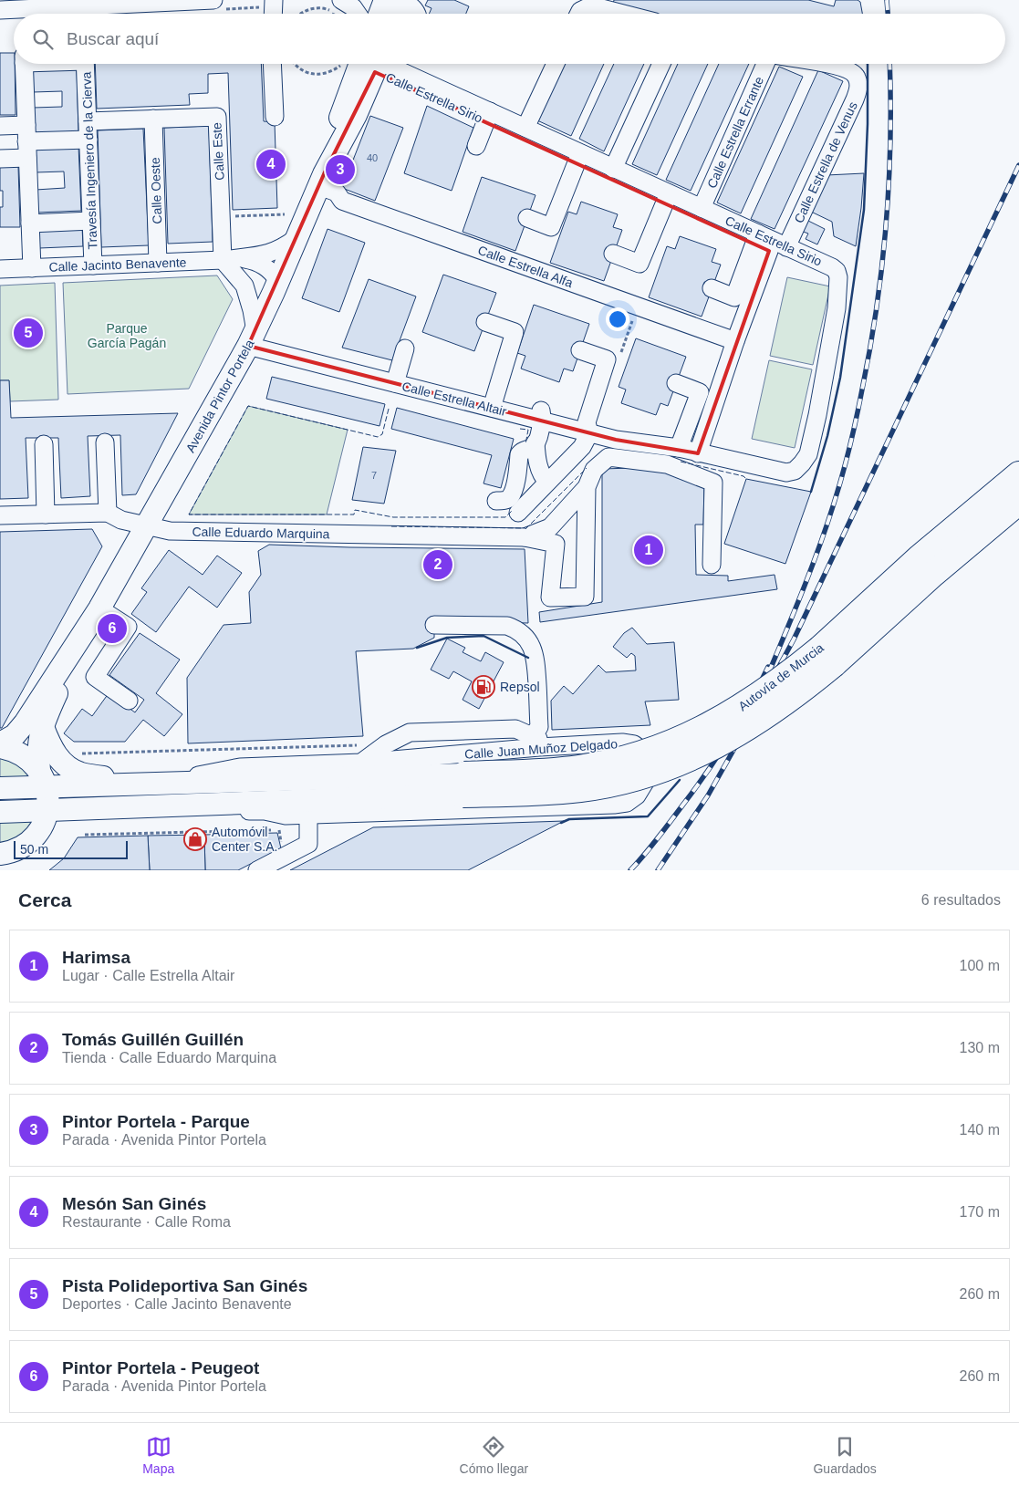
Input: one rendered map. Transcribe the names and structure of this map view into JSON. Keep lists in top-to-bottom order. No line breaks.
{"streets":{"highway":["Autovía de Murcia"],"main road":["Avenida Pintor Portela","Calle Juan Muñoz Delgado"],"street":["Calle Estrella Sirio","Calle Estrella Errante","Calle Este","Travesía Ingeniero de la Cierva","Calle Estrella de Venus","Calle Oeste","Calle Jacinto Benavente","Calle Estrella Alfa","Calle Estrella Altair","Calle Eduardo Marquina"]},"crossings":[["Calle Estrella Sirio","Calle Estrella Errante"],["Calle Estrella Sirio","Calle Estrella de Venus"],["Calle Estrella Sirio","Calle Estrella Altair"],["Calle Este","Travesía Ingeniero de la Cierva"],["Calle Este","Calle Oeste"],["Calle Este","Calle Jacinto Benavente"],["Travesía Ingeniero de la Cierva","Calle Jacinto Benavente"],["Calle Oeste","Calle Jacinto Benavente"],["Calle Jacinto Benavente","Avenida Pintor Portela"],["Calle Estrella Alfa","Avenida Pintor Portela"],["Avenida Pintor Portela","Calle Estrella Altair"],["Avenida Pintor Portela","Calle Eduardo Marquina"],["Avenida Pintor Portela","Calle Juan Muñoz Delgado"],["Autovía de Murcia","Calle Juan Muñoz Delgado"]],"parks":["Parque García Pagán"],"places":{"fuel station":["Repsol"],"shop":["Automóvil Center S.A."]},"house_numbers":["40","7"],"scale_bar":"50 m","page":{"search":"Buscar aquí","pins":["4","3","5","1","2","6"],"scale":"50 m","heading":["Cerca","6 resultados"],"list":[{"mark":"1","name":"Harimsa","note":"Lugar · Calle Estrella Altair","value":"100 m"},{"mark":"2","name":"Tomás Guillén Guillén","note":"Tienda · Calle Eduardo Marquina","value":"130 m"},{"mark":"3","name":"Pintor Portela - Parque","note":"Parada · Avenida Pintor Portela","value":"140 m"},{"mark":"4","name":"Mesón San Ginés","note":"Restaurante · Calle Roma","value":"170 m"},{"mark":"5","name":"Pista Polideportiva San Ginés","note":"Deportes · Calle Jacinto Benavente","value":"260 m"},{"mark":"6","name":"Pintor Portela - Peugeot","note":"Parada · Avenida Pintor Portela","value":"260 m"}],"nav":["Mapa","Cómo llegar","Guardados"]}}
